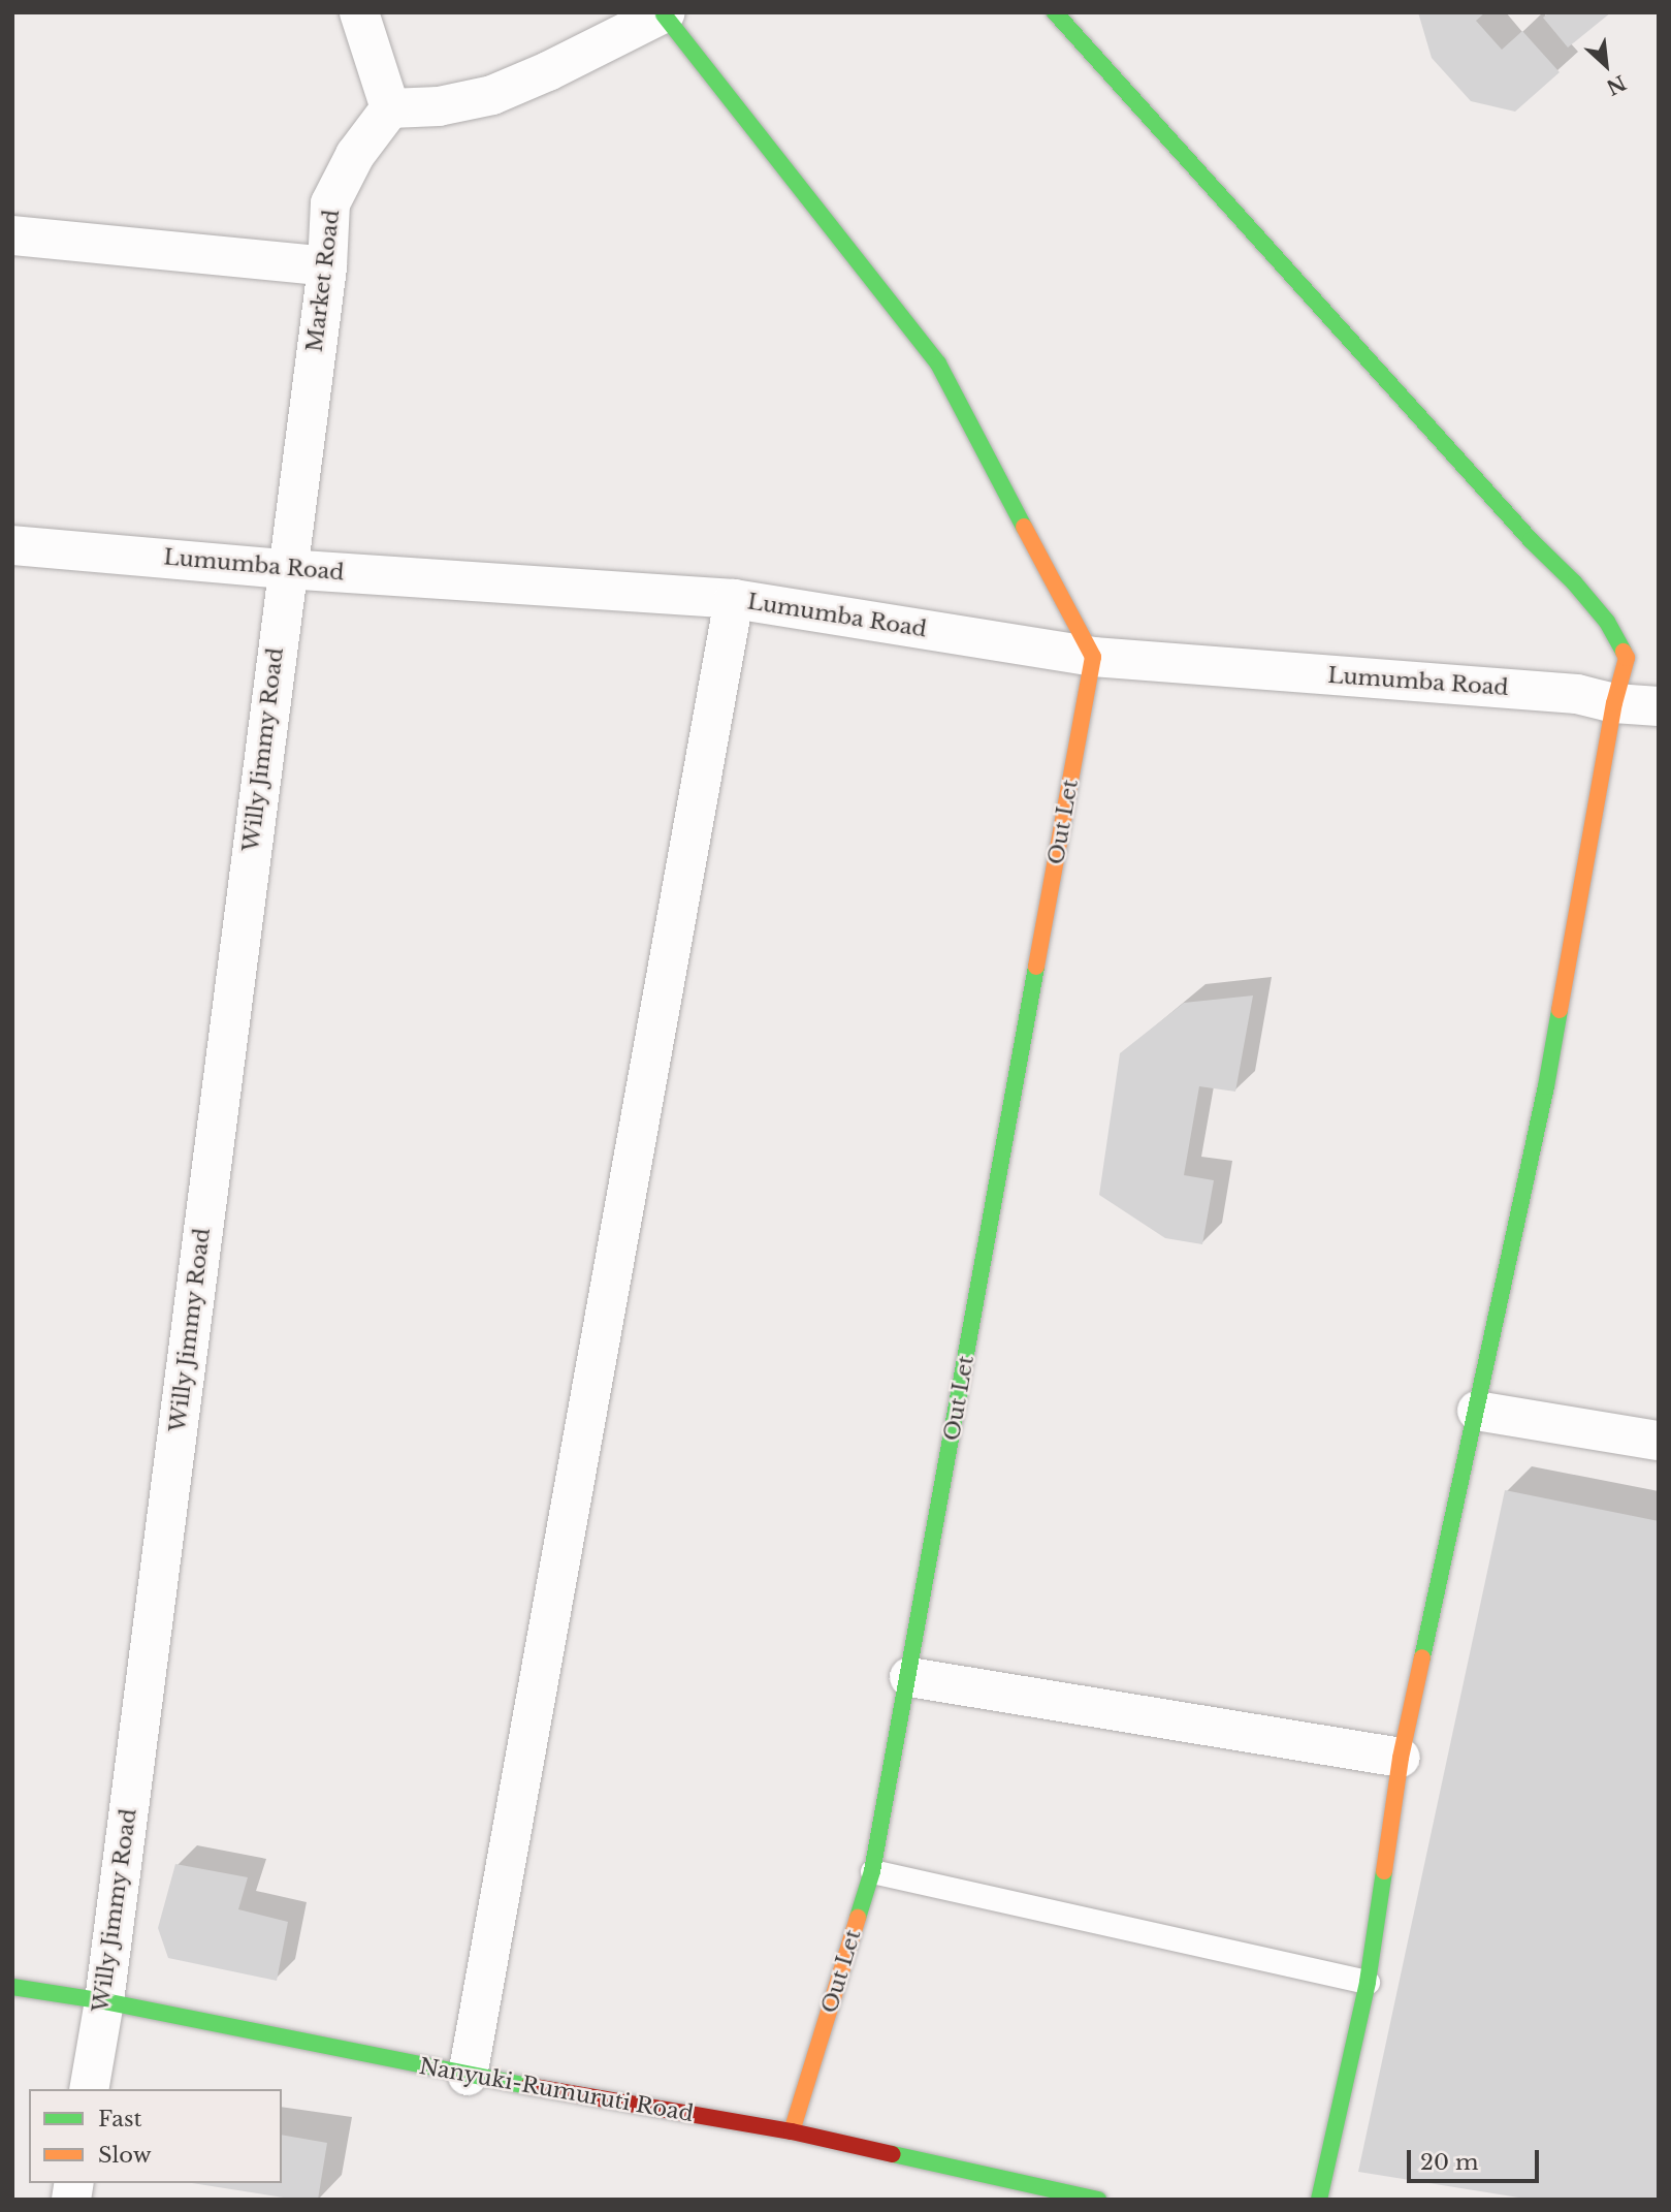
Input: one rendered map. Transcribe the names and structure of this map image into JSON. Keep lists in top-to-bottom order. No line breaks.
{"streets":{"street":["Market Road","Lumumba Road","Willy Jimmy Road","Out Let","Nanyuki-Rumuruti Road"]},"crossings":[["Market Road","Lumumba Road"],["Market Road","Willy Jimmy Road"],["Lumumba Road","Willy Jimmy Road"],["Lumumba Road","Out Let"],["Willy Jimmy Road","Nanyuki-Rumuruti Road"],["Out Let","Nanyuki-Rumuruti Road"]],"legend":["Fast","Slow"],"scale_bar":"20 m","north":"bottom right"}
